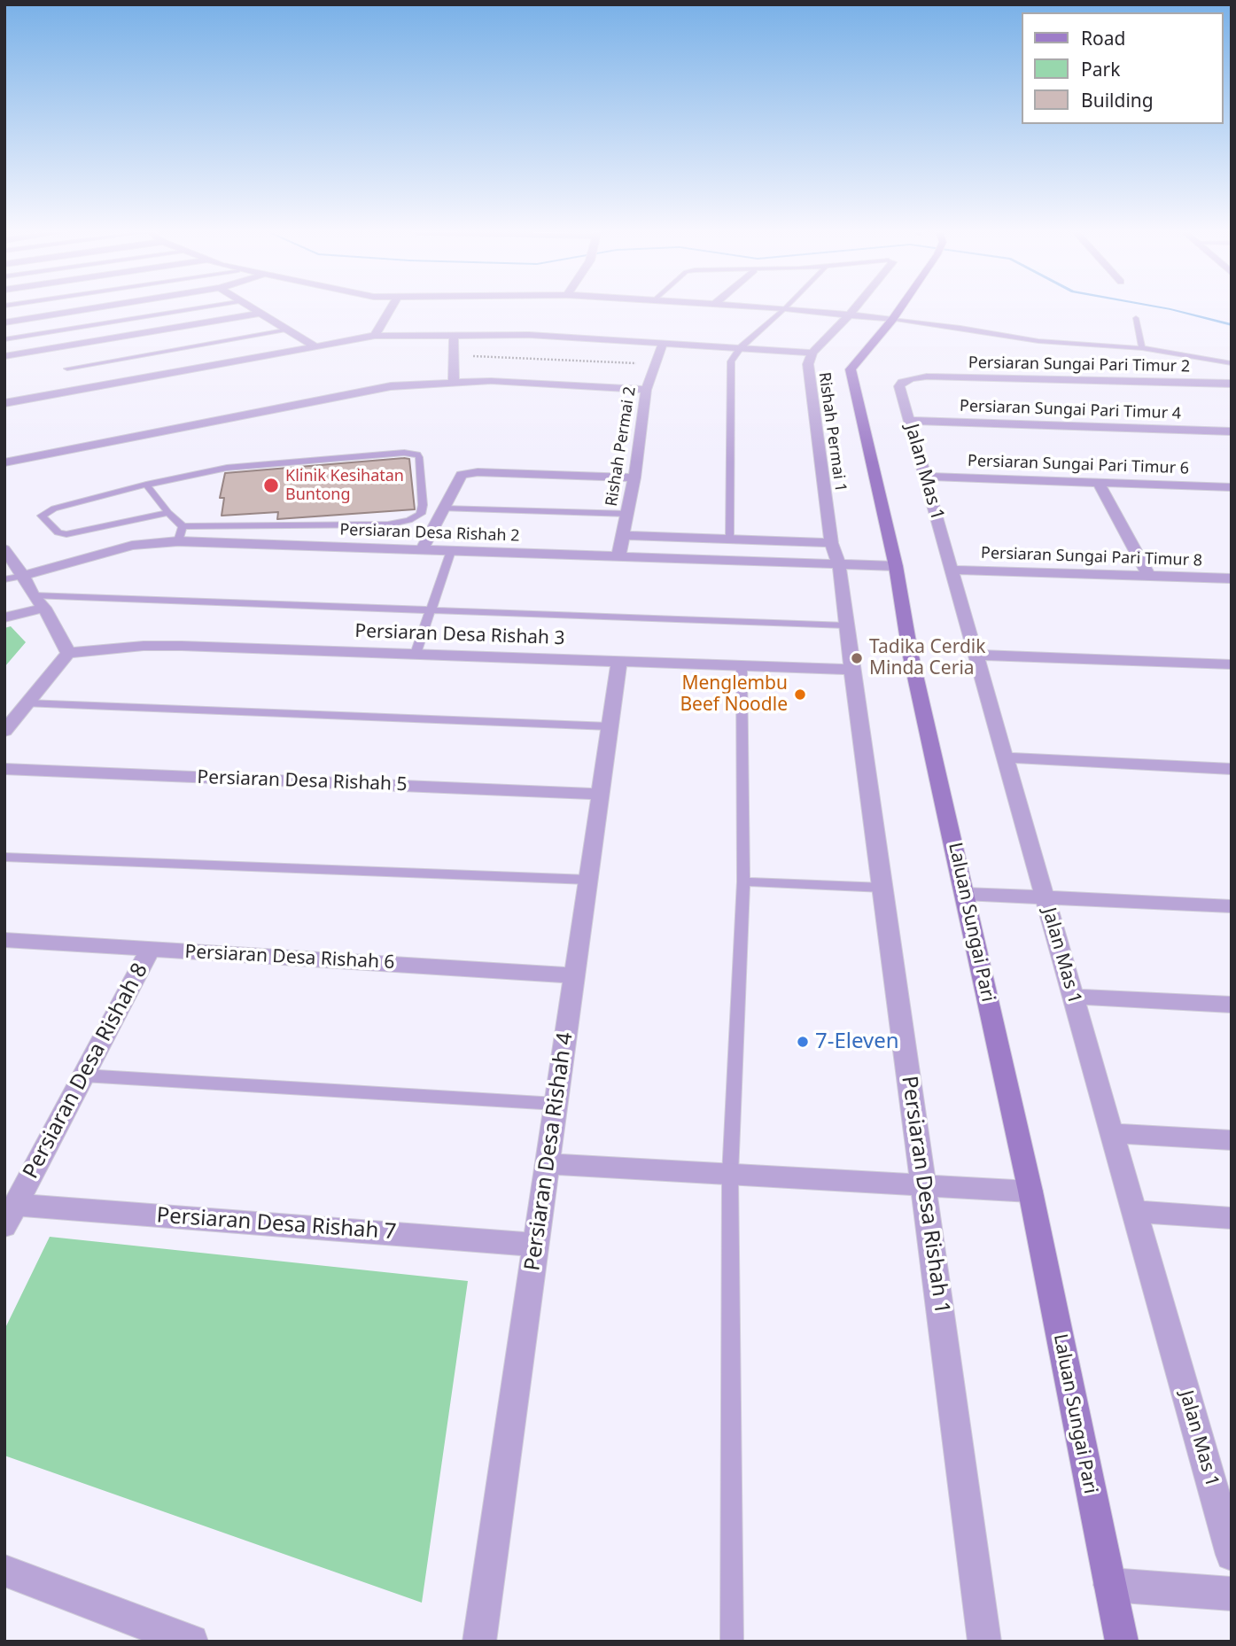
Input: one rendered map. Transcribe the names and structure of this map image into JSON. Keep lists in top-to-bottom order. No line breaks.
{"streets":{"main road":["Laluan Sungai Pari"],"street":["Persiaran Sungai Pari Timur 2","Persiaran Sungai Pari Timur 4","Rishah Permai 1","Rishah Permai 2","Persiaran Sungai Pari Timur 6","Jalan Mas 1","Persiaran Desa Rishah 2","Persiaran Sungai Pari Timur 8","Persiaran Desa Rishah 3","Persiaran Desa Rishah 5","Persiaran Desa Rishah 6","Persiaran Desa Rishah 8","Persiaran Desa Rishah 4","Persiaran Desa Rishah 1","Persiaran Desa Rishah 7"]},"crossings":[["Persiaran Sungai Pari Timur 2","Jalan Mas 1"],["Persiaran Sungai Pari Timur 4","Jalan Mas 1"],["Rishah Permai 1","Persiaran Desa Rishah 2"],["Rishah Permai 1","Persiaran Desa Rishah 1"],["Rishah Permai 2","Persiaran Desa Rishah 2"],["Persiaran Sungai Pari Timur 6","Jalan Mas 1"],["Jalan Mas 1","Persiaran Sungai Pari Timur 8"],["Persiaran Desa Rishah 2","Persiaran Desa Rishah 1"],["Persiaran Desa Rishah 3","Persiaran Desa Rishah 4"],["Persiaran Desa Rishah 3","Persiaran Desa Rishah 1"],["Persiaran Desa Rishah 5","Persiaran Desa Rishah 4"],["Persiaran Desa Rishah 6","Persiaran Desa Rishah 8"],["Persiaran Desa Rishah 6","Persiaran Desa Rishah 4"],["Persiaran Desa Rishah 8","Persiaran Desa Rishah 7"],["Persiaran Desa Rishah 4","Persiaran Desa Rishah 7"]],"places":["Klinik Kesihatan Buntong","Tadika Cerdik Minda Ceria","Menglembu Beef Noodle","7-Eleven"],"legend":["Road","Park","Building"]}
